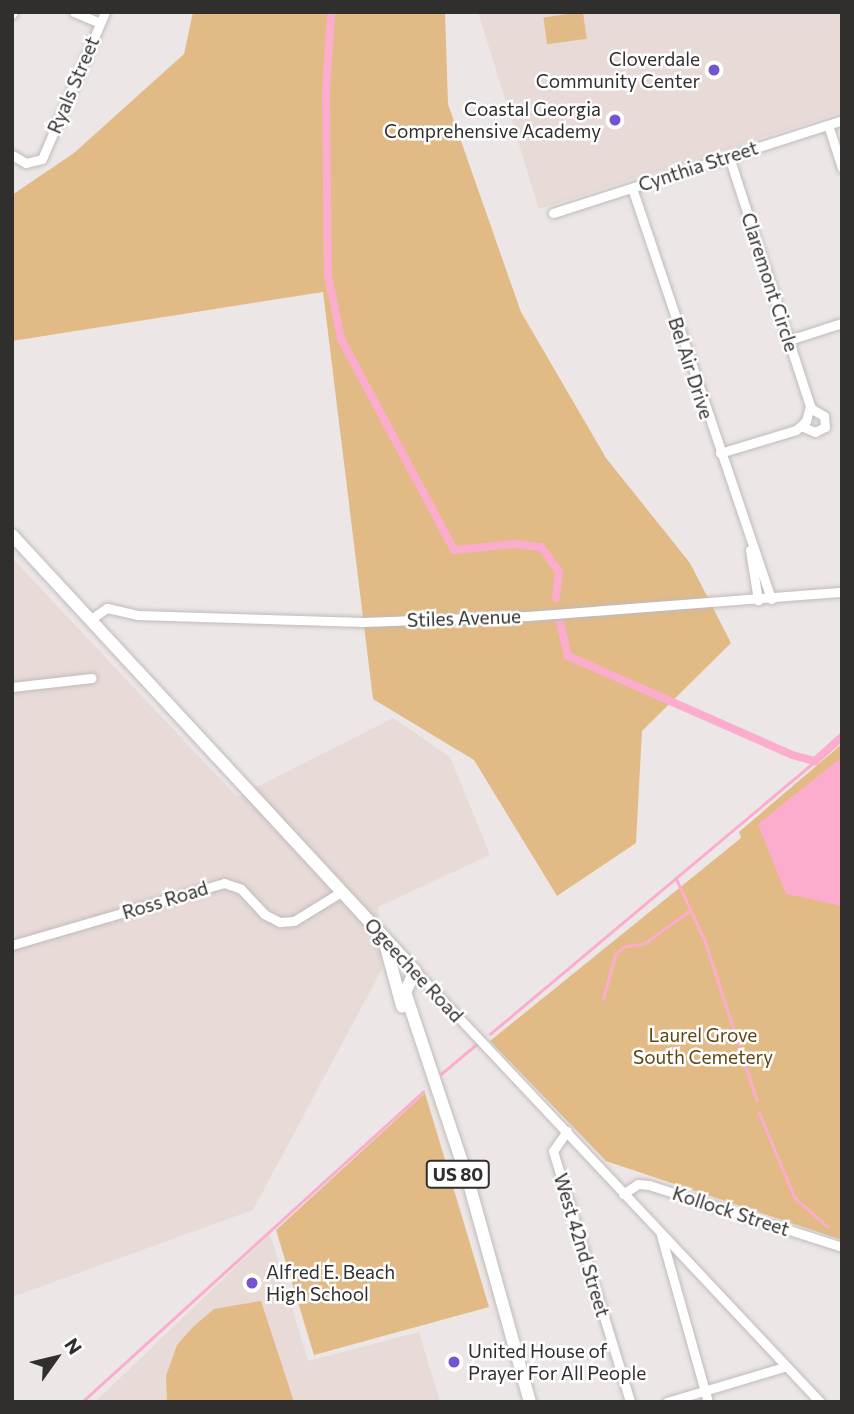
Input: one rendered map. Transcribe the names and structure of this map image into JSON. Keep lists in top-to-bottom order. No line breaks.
{"streets":{"main road":["Ogeechee Road","US 80"],"street":["Ryals Street","Cynthia Street","Claremont Circle","Bel Air Drive","Stiles Avenue","Ross Road","Kollock Street","West 42nd Street"]},"crossings":[["Cynthia Street","Claremont Circle"],["Cynthia Street","Bel Air Drive"],["Claremont Circle","Bel Air Drive"],["Bel Air Drive","Stiles Avenue"],["Stiles Avenue","Ogeechee Road"],["Ross Road","Ogeechee Road"],["Ogeechee Road","US 80"],["Ogeechee Road","Kollock Street"],["Ogeechee Road","West 42nd Street"]],"parks":["Laurel Grove South Cemetery"],"places":["Cloverdale Community Center","Coastal Georgia Comprehensive Academy","Alfred E. Beach High School","United House of Prayer For All People"],"north":"top right"}
